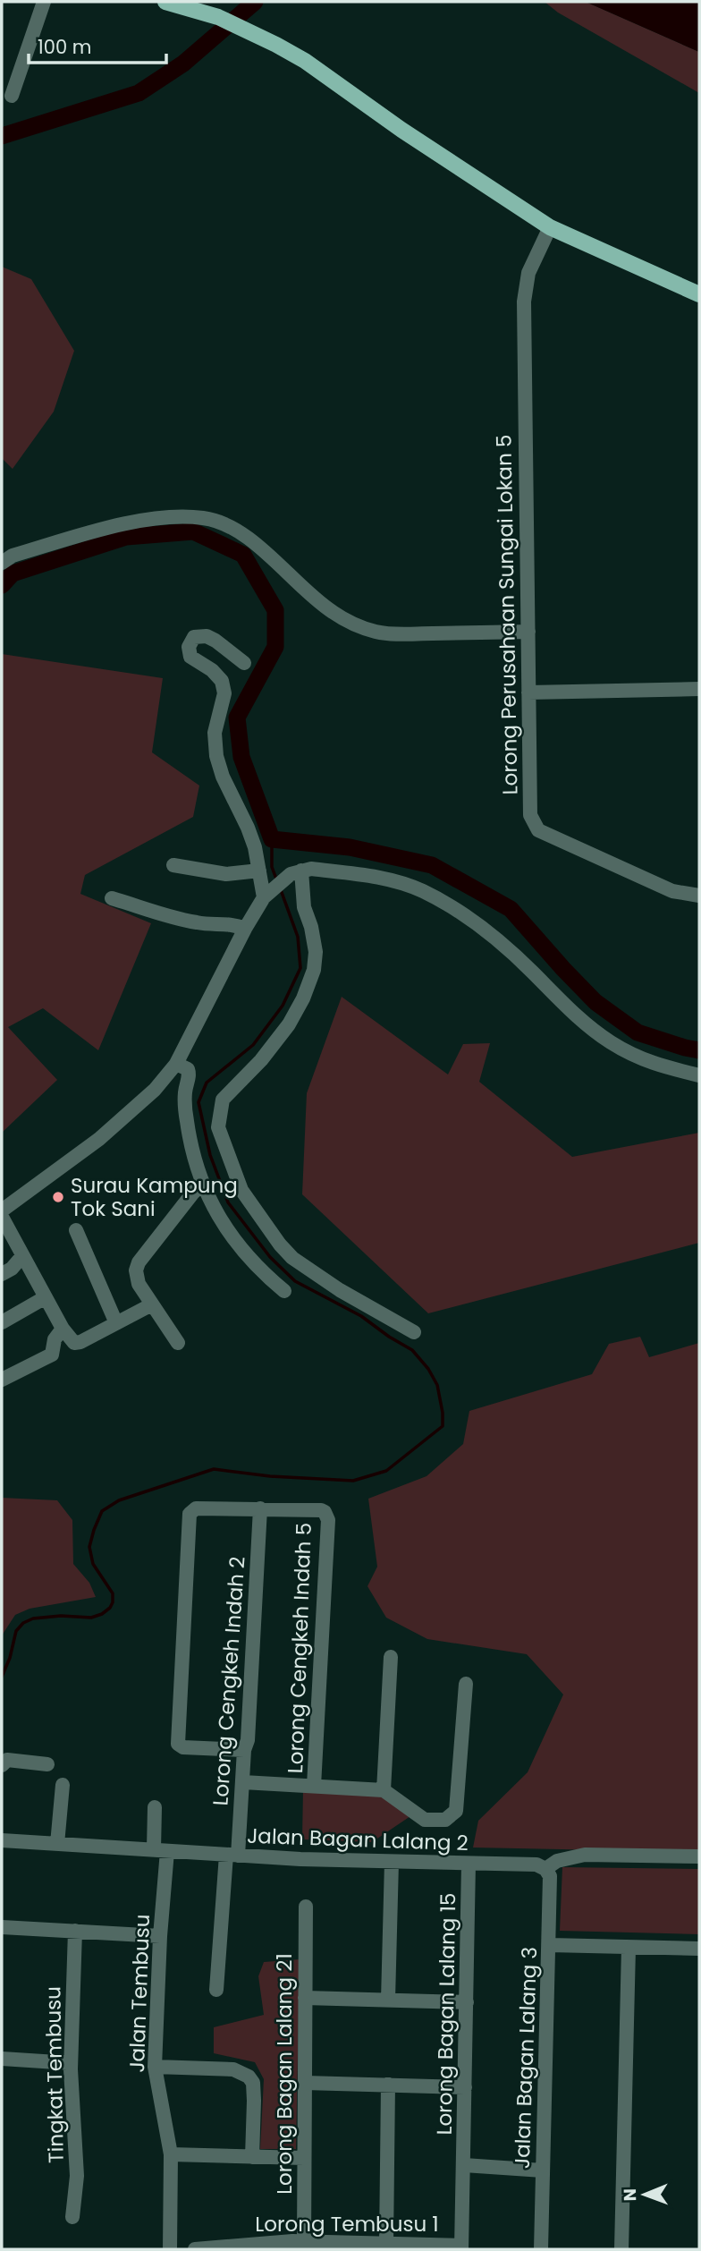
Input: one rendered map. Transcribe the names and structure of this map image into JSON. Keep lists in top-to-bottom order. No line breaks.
{"streets":{"street":["Lorong Perusahaan Sungai Lokan 5","Lorong Cengkeh Indah 5","Lorong Cengkeh Indah 2","Jalan Bagan Lalang 2","Jalan Tembusu","Lorong Bagan Lalang 15","Jalan Bagan Lalang 3","Lorong Bagan Lalang 21","Tingkat Tembusu","Lorong Tembusu 1"]},"crossings":[["Lorong Cengkeh Indah 5","Lorong Cengkeh Indah 2"],["Lorong Cengkeh Indah 2","Jalan Bagan Lalang 2"],["Jalan Bagan Lalang 2","Jalan Tembusu"],["Jalan Bagan Lalang 2","Lorong Bagan Lalang 15"],["Jalan Bagan Lalang 2","Jalan Bagan Lalang 3"],["Lorong Bagan Lalang 15","Lorong Tembusu 1"],["Lorong Bagan Lalang 21","Lorong Tembusu 1"]],"places":["Surau Kampung Tok Sani"],"scale_bar":"100 m","north":"left"}
